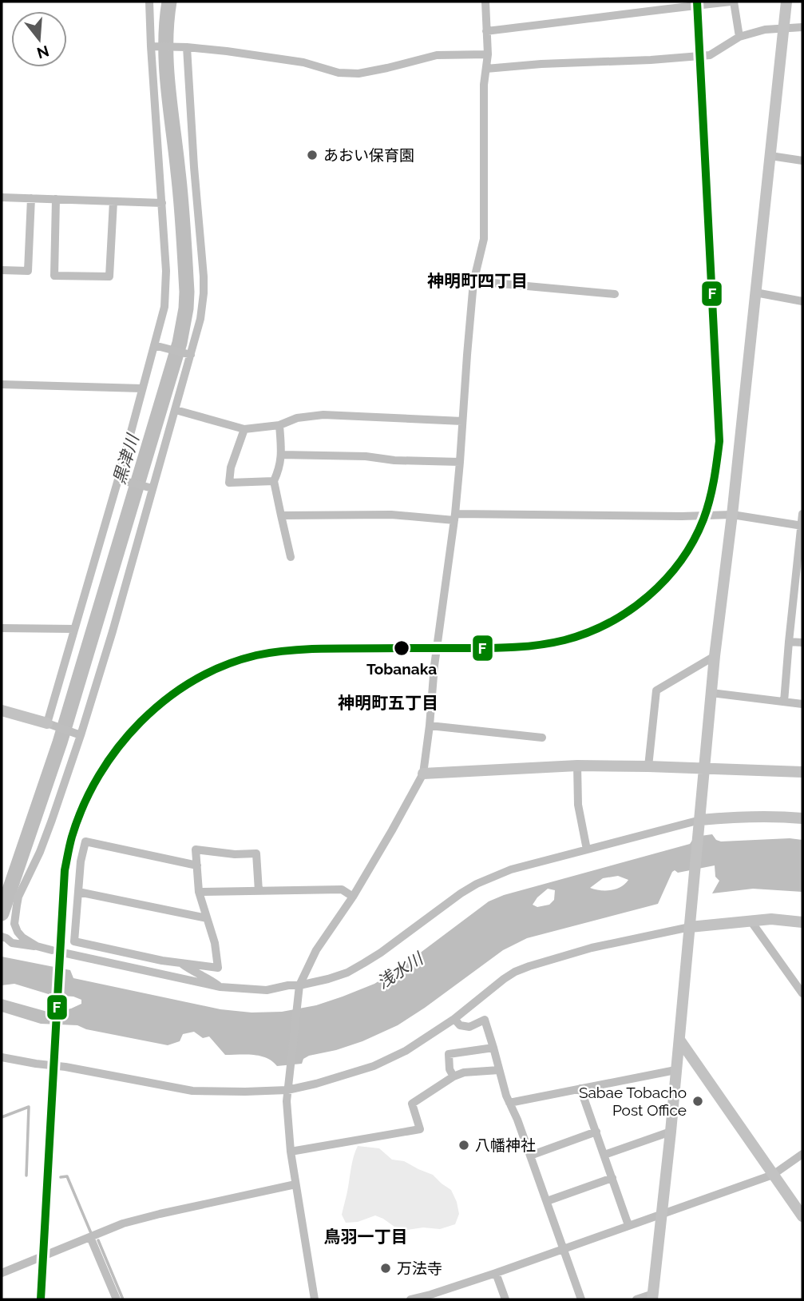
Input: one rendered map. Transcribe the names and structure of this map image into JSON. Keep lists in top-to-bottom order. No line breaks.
{"districts":["神明町四丁目","神明町五丁目","鳥羽一丁目"],"water":["黒津川","浅水川"],"places":["あおい保育園","Tobanaka","Sabae Tobacho Post Office","八幡神社","万法寺"],"lines":["transit line F"],"north":"bottom"}
